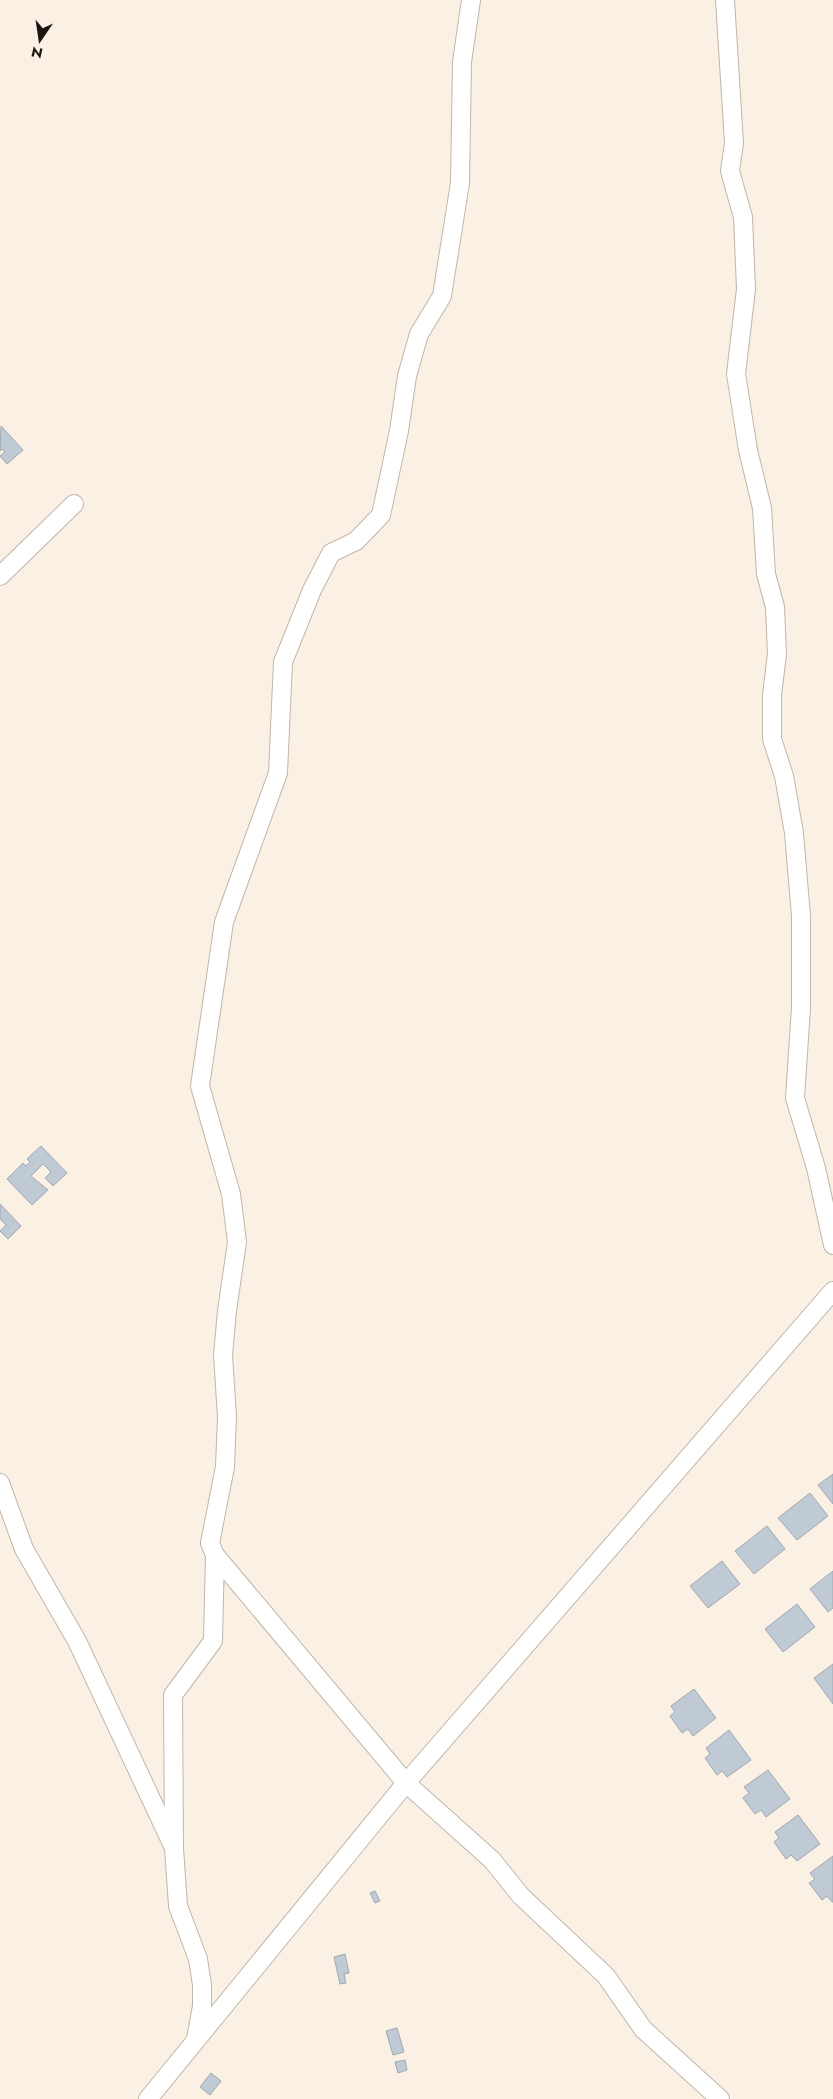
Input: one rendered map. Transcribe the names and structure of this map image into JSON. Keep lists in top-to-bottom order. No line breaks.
{"north":"bottom"}
